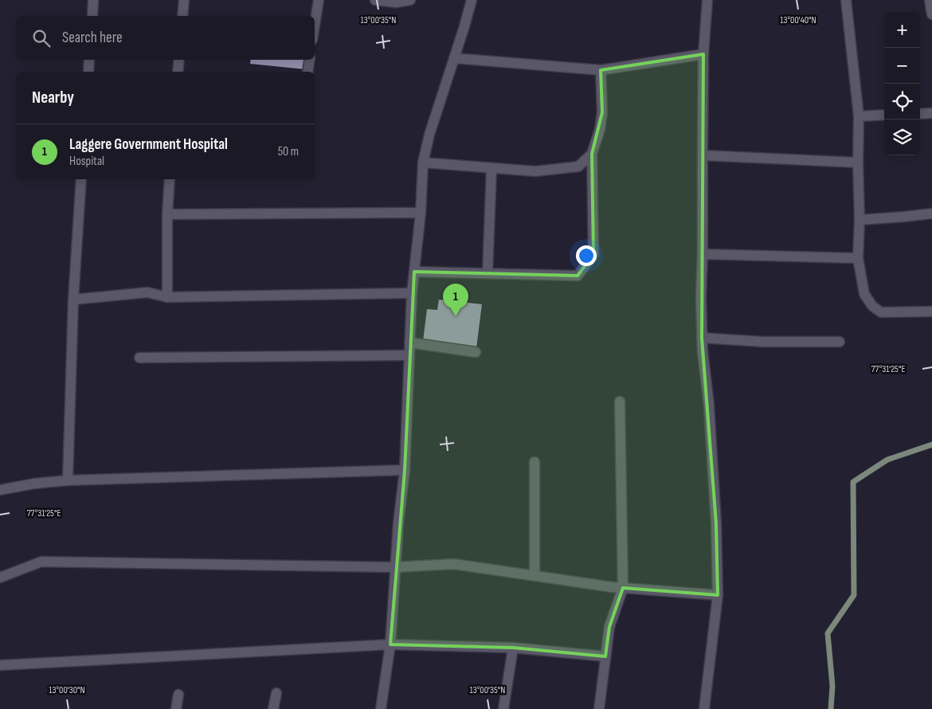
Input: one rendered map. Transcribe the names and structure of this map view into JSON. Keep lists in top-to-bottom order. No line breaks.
{"page":{"map_buttons":["+","−"],"search":"Search here","heading":"Nearby","list":[{"mark":"1","name":"Laggere Government Hospital","note":"Hospital","value":"50 m"}],"pins":"1"},"coordinates":["13°00'35\"N","13°00'40\"N","77°31'25\"E","13°00'30\"N"]}
